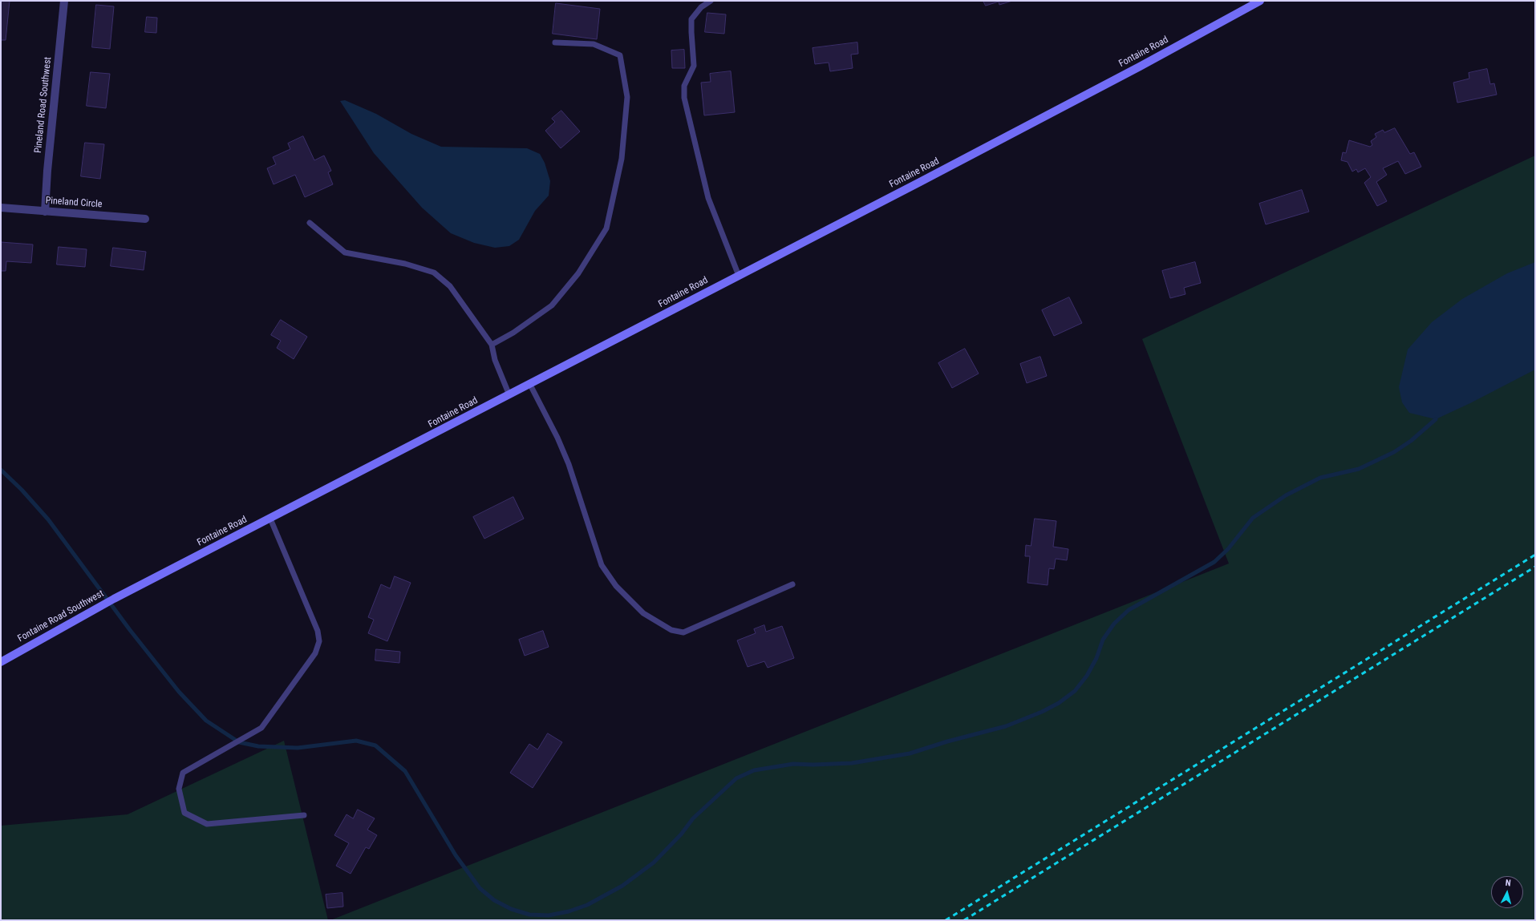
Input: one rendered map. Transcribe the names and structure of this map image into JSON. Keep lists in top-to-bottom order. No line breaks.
{"streets":{"main road":["Fontaine Road","Fontaine Road Southwest"],"street":["Pineland Road Southwest","Pineland Circle"]},"crossings":[["Fontaine Road","Fontaine Road Southwest"],["Pineland Road Southwest","Pineland Circle"]],"north":"top"}
